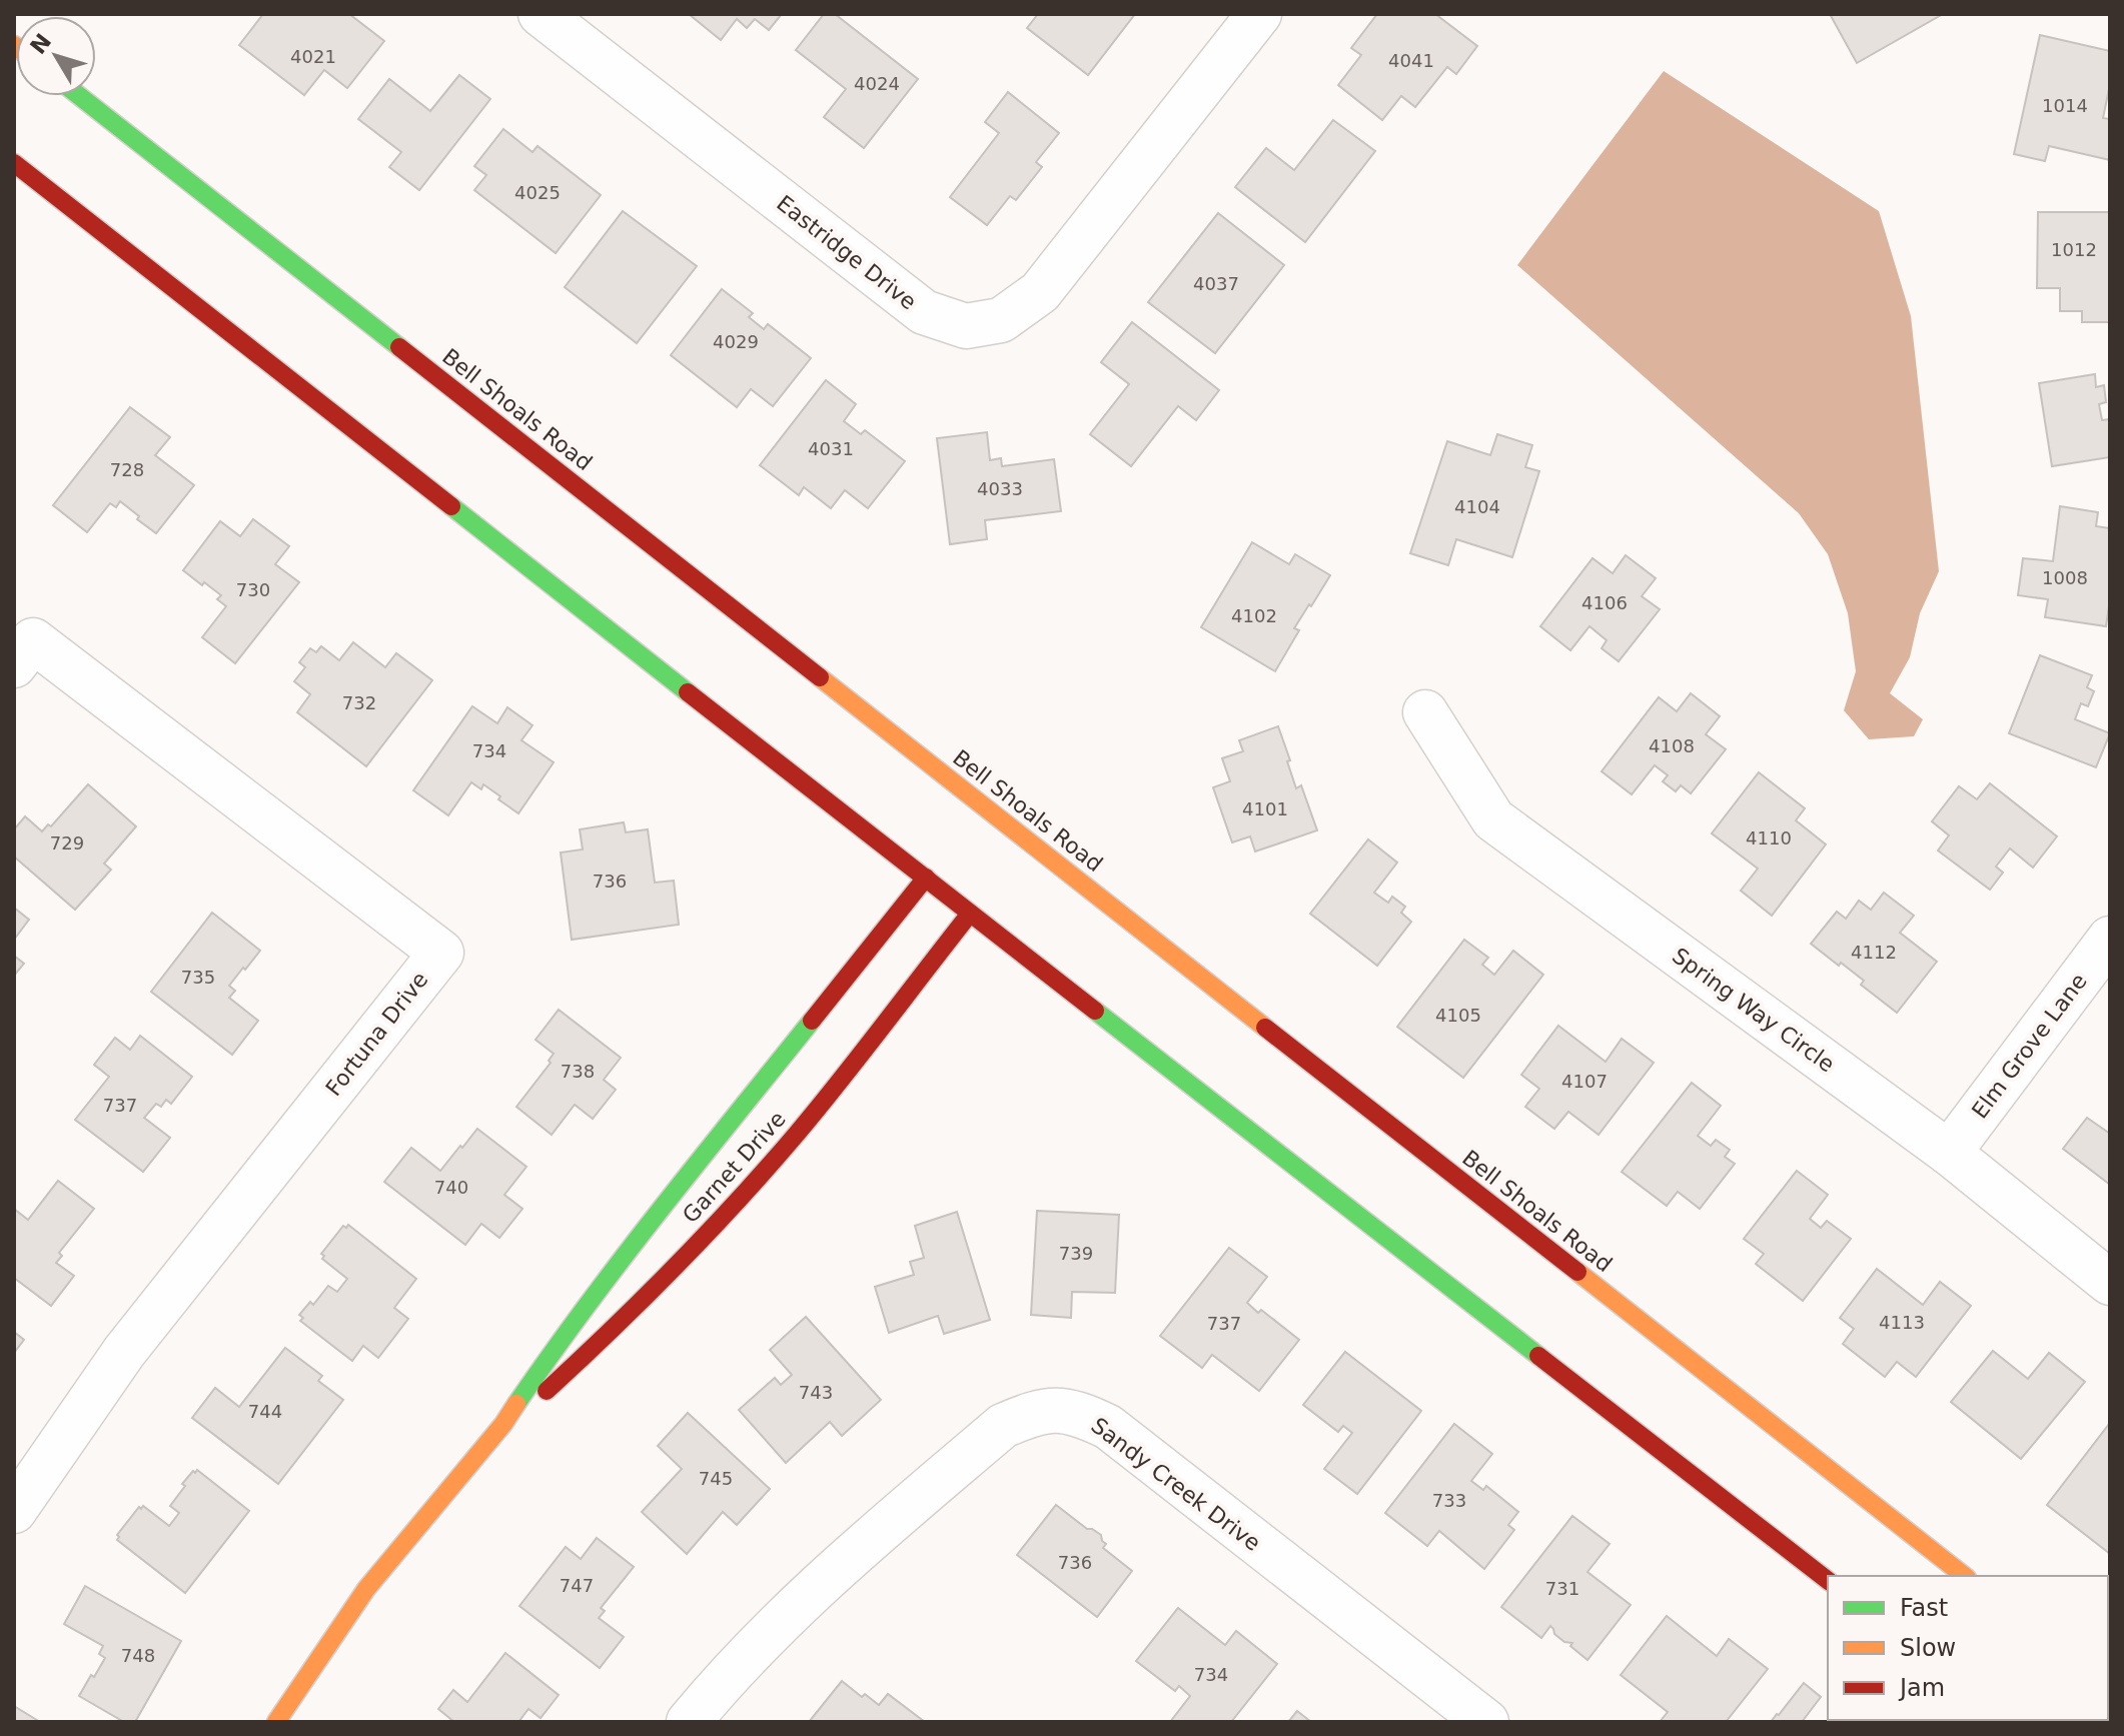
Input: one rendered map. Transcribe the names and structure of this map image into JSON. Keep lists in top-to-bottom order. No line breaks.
{"streets":{"main road":["Bell Shoals Road","Garnet Drive"],"street":["Eastridge Drive","Spring Way Circle","Fortuna Drive","Elm Grove Lane","Sandy Creek Drive"]},"crossings":[["Spring Way Circle","Elm Grove Lane"]],"house_numbers":["4021","4041","4024","1014","4025","1012","4037","4029","4031","728","4033","4104","1008","730","4106","4102","732","4108","734","4101","4110","729","736","4112","735","4105","738","4107","737","740","739","4113","737","743","744","745","733","736","747","731","748","734"],"legend":["Fast","Slow","Jam"],"north":"top left"}
